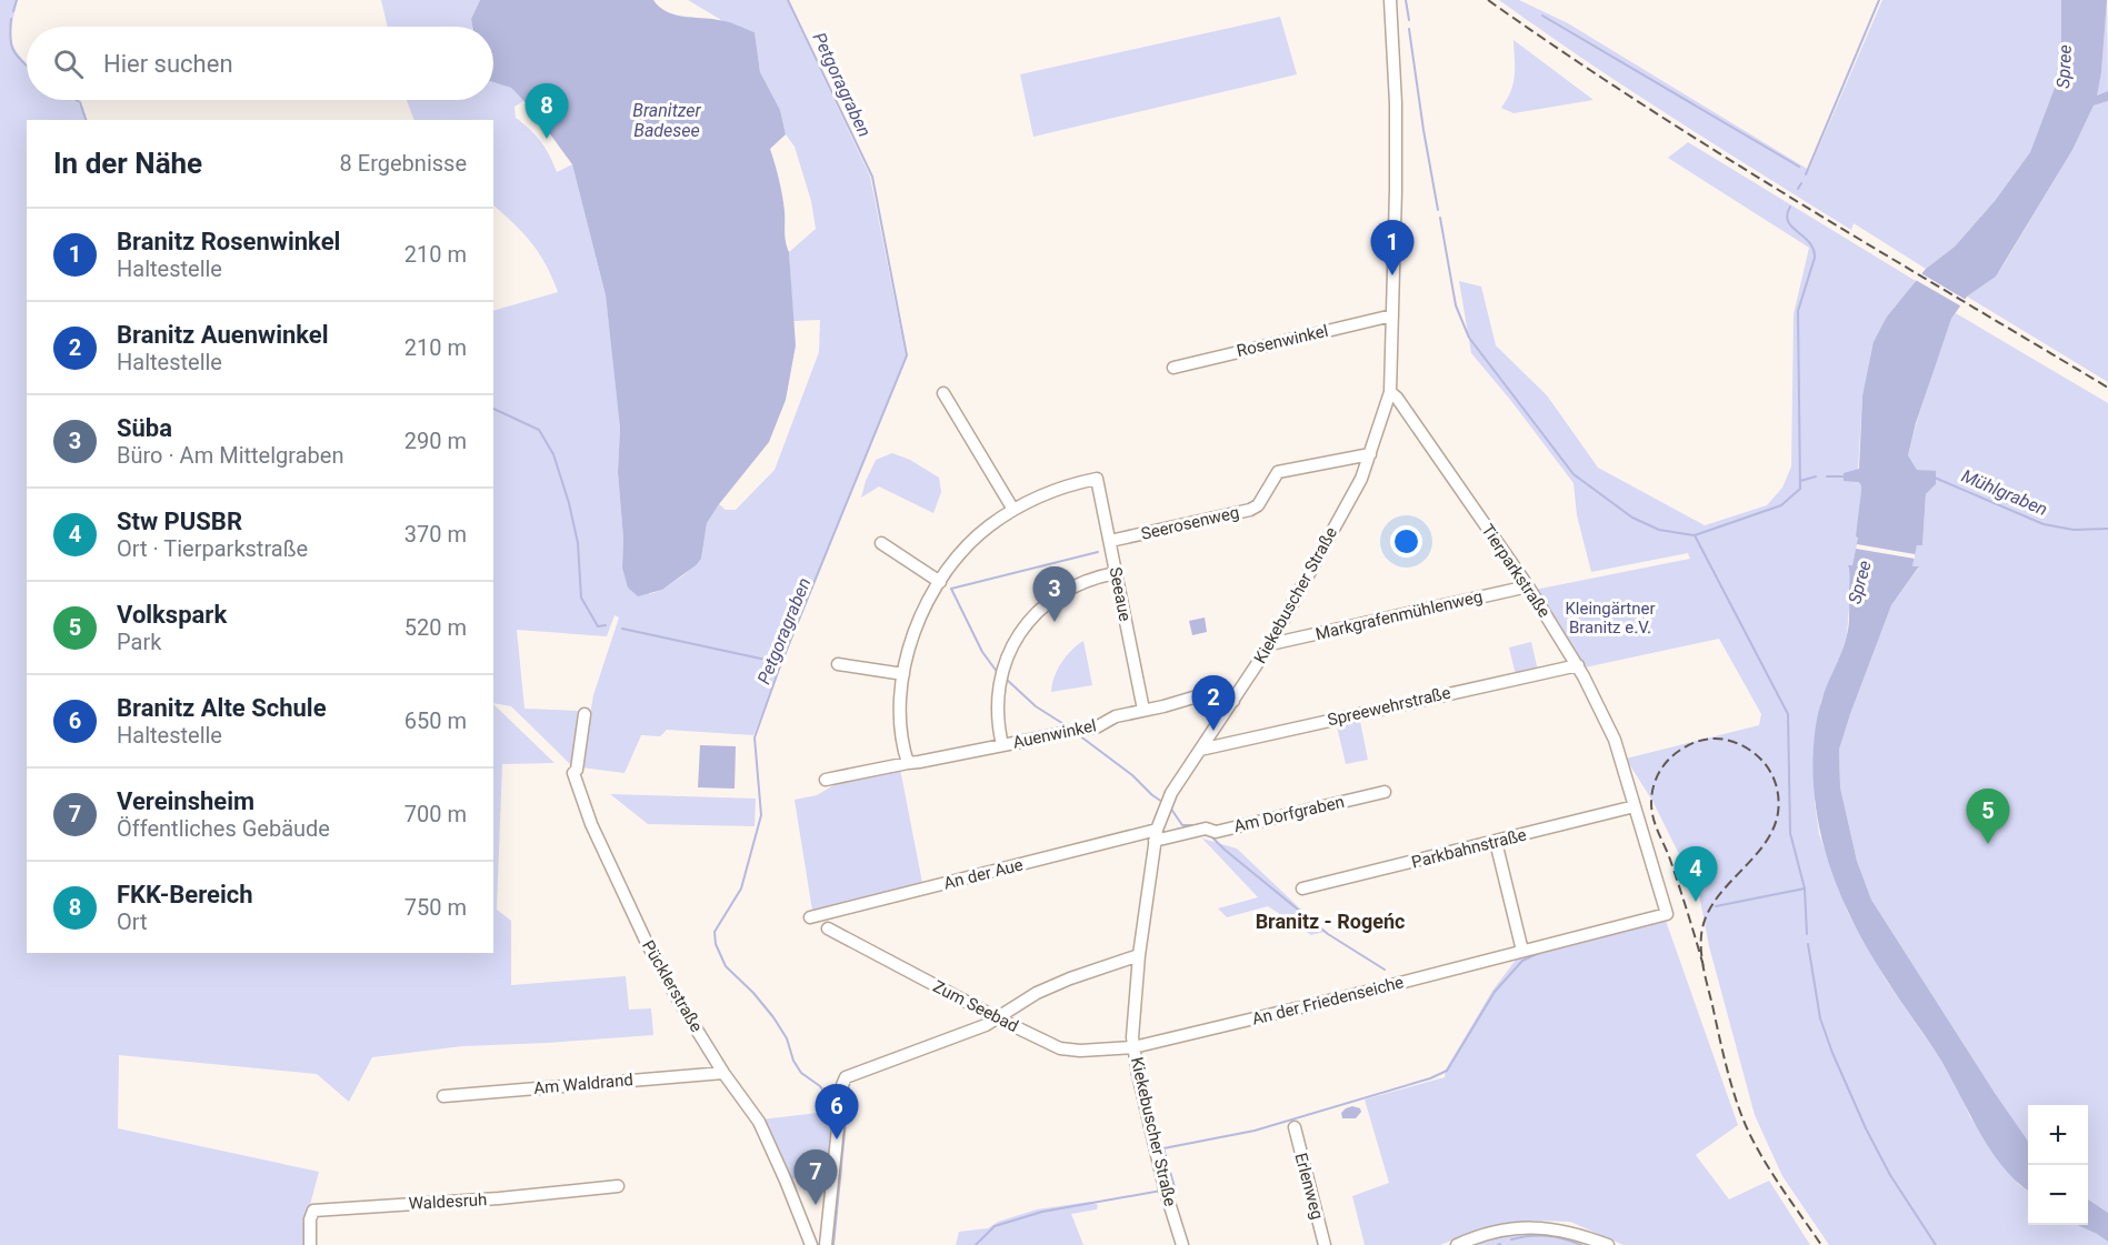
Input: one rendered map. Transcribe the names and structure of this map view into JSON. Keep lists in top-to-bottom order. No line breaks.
{"streets":{"street":["Rosenwinkel","Seerosenweg","Tierparkstraße","Seeaue","Kiekebuscher Straße","Markgrafenmühlenweg","Spreewehrstraße","Auenwinkel","Am Dorfgraben","Parkbahnstraße","An der Aue","Pücklerstraße","An der Friedenseiche","Zum Seebad","Am Waldrand","Erlenweg","Waldesruh"]},"crossings":[["Rosenwinkel","Kiekebuscher Straße"],["Seerosenweg","Seeaue"],["Seerosenweg","Kiekebuscher Straße"],["Tierparkstraße","Kiekebuscher Straße"],["Tierparkstraße","Markgrafenmühlenweg"],["Tierparkstraße","Spreewehrstraße"],["Tierparkstraße","Parkbahnstraße"],["Tierparkstraße","An der Friedenseiche"],["Seeaue","Auenwinkel"],["Kiekebuscher Straße","Markgrafenmühlenweg"],["Kiekebuscher Straße","Spreewehrstraße"],["Kiekebuscher Straße","Auenwinkel"],["Kiekebuscher Straße","Am Dorfgraben"],["Kiekebuscher Straße","An der Aue"],["Kiekebuscher Straße","An der Friedenseiche"],["Kiekebuscher Straße","Zum Seebad"],["Am Dorfgraben","An der Aue"],["Pücklerstraße","Am Waldrand"],["An der Friedenseiche","Zum Seebad"]],"districts":["Branitz - Rogeńc"],"water":["Spree","Petgoragraben","Branitzer Badesee","Mühlgraben"],"parks":["Kleingärtner Branitz e.V."],"page":{"search":"Hier suchen","pins":["8","1","3","2","5","4","6","7"],"heading":["In der Nähe","8 Ergebnisse"],"list":[{"mark":"1","name":"Branitz Rosenwinkel","note":"Haltestelle","value":"210 m"},{"mark":"2","name":"Branitz Auenwinkel","note":"Haltestelle","value":"210 m"},{"mark":"3","name":"Süba","note":"Büro · Am Mittelgraben","value":"290 m"},{"mark":"4","name":"Stw PUSBR","note":"Ort · Tierparkstraße","value":"370 m"},{"mark":"5","name":"Volkspark","note":"Park","value":"520 m"},{"mark":"6","name":"Branitz Alte Schule","note":"Haltestelle","value":"650 m"},{"mark":"7","name":"Vereinsheim","note":"Öffentliches Gebäude","value":"700 m"},{"mark":"8","name":"FKK-Bereich","note":"Ort","value":"750 m"}],"map_buttons":["+","−"]}}
